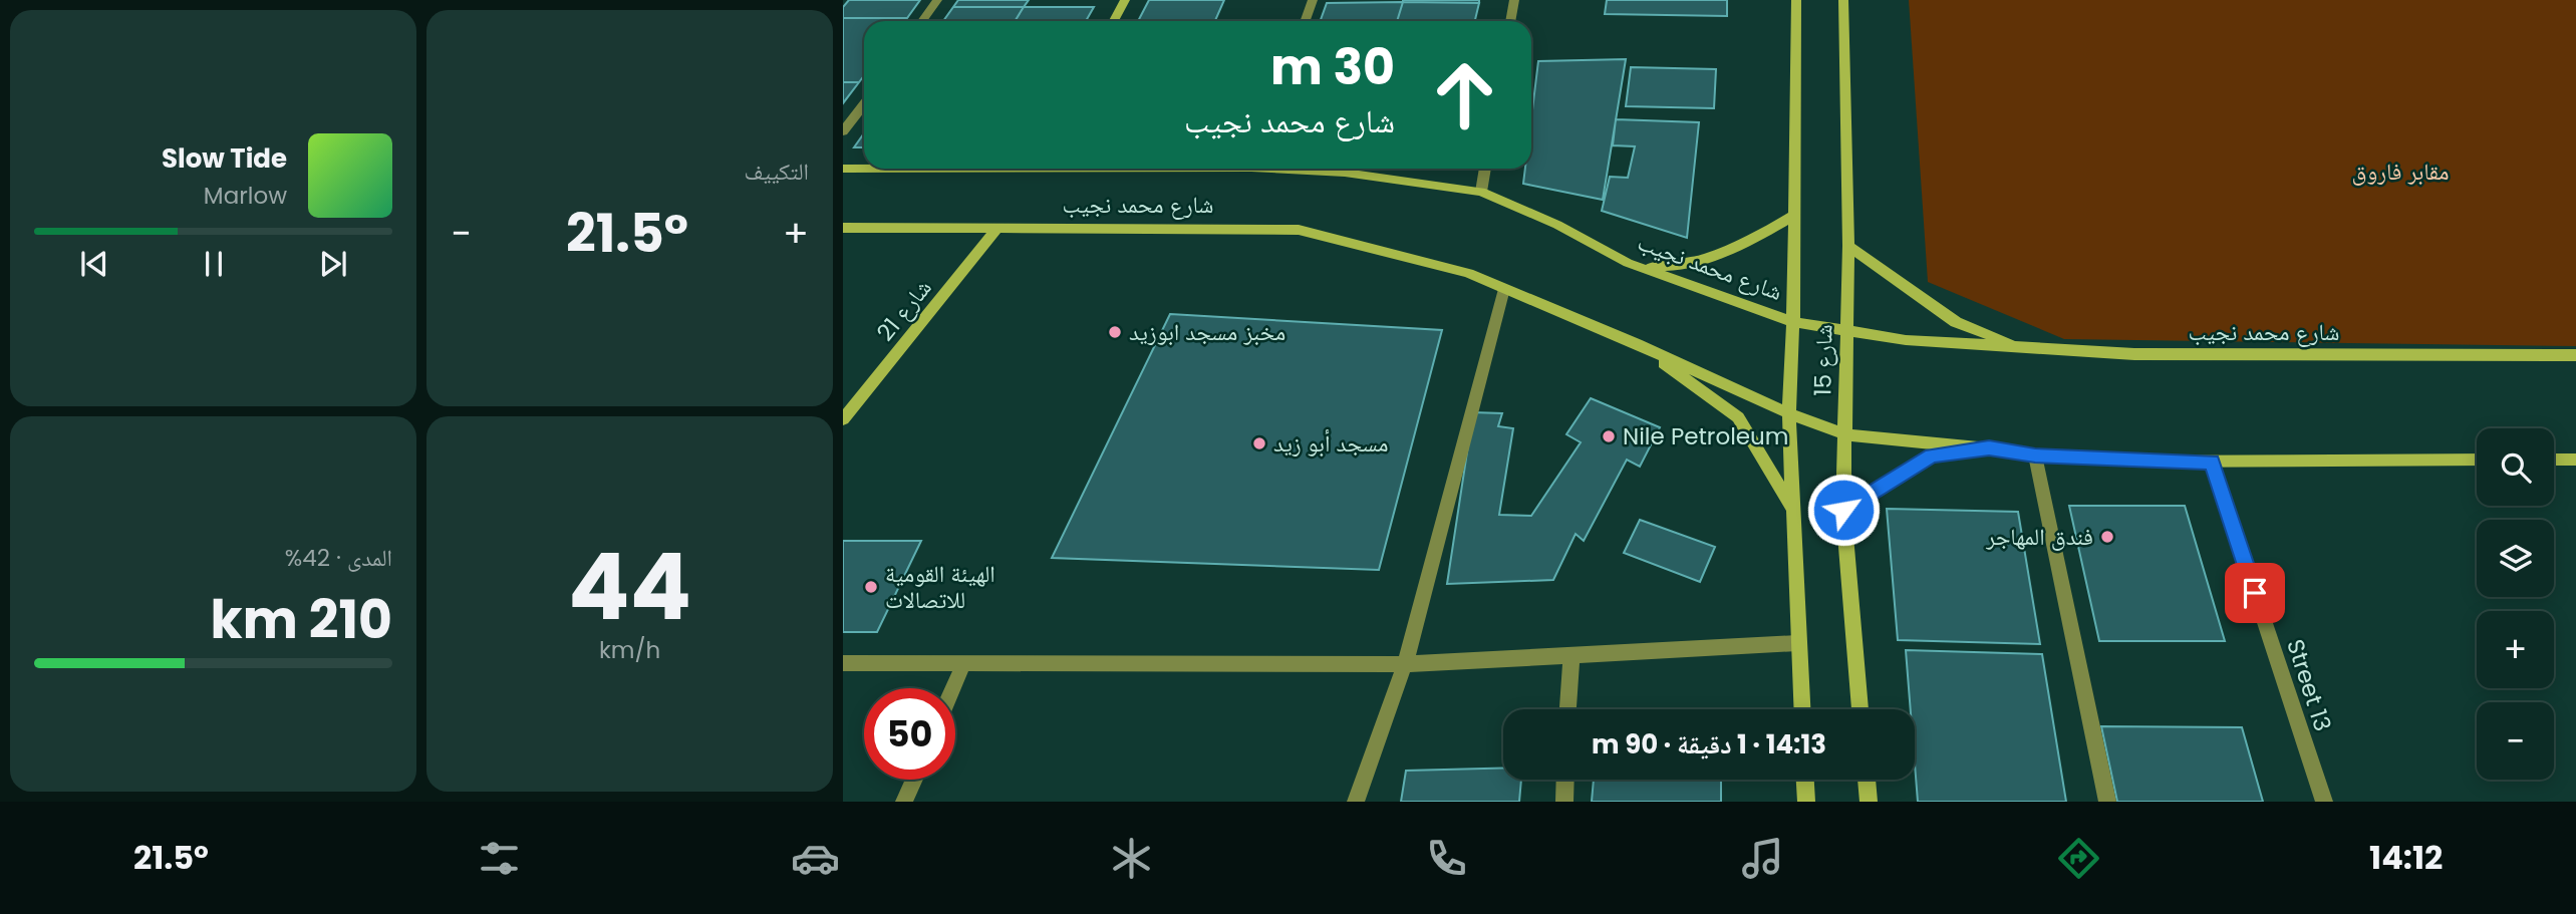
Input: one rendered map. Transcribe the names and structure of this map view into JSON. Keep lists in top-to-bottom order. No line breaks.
{"streets":{"main road":["شارع محمد نجيب","شارع 21","شارع 15"],"street":["Street 13"]},"crossings":[["شارع محمد نجيب","شارع 21"],["شارع محمد نجيب","شارع 15"],["شارع محمد نجيب","Street 13"]],"parks":["مقابر فاروق"],"places":["مخبز مسجد ابوزيد","Nile Petroleum","مسجد أبو زيد","فندق المهاجر","الهيئة القومية للاتصالات"],"page":{"tile":["التكييف",["44","km/h"],["المدى · 42%","210 km"]],"turn":["30 m","شارع محمد نجيب"],"song":["Slow Tide","Marlow"],"heat":["−","21.5°","+"],"map_buttons":["+","−"],"limit":"50","trip":"14:13 · 1 دقيقة · 90 m","tabs":["14:12","21.5°"]}}
